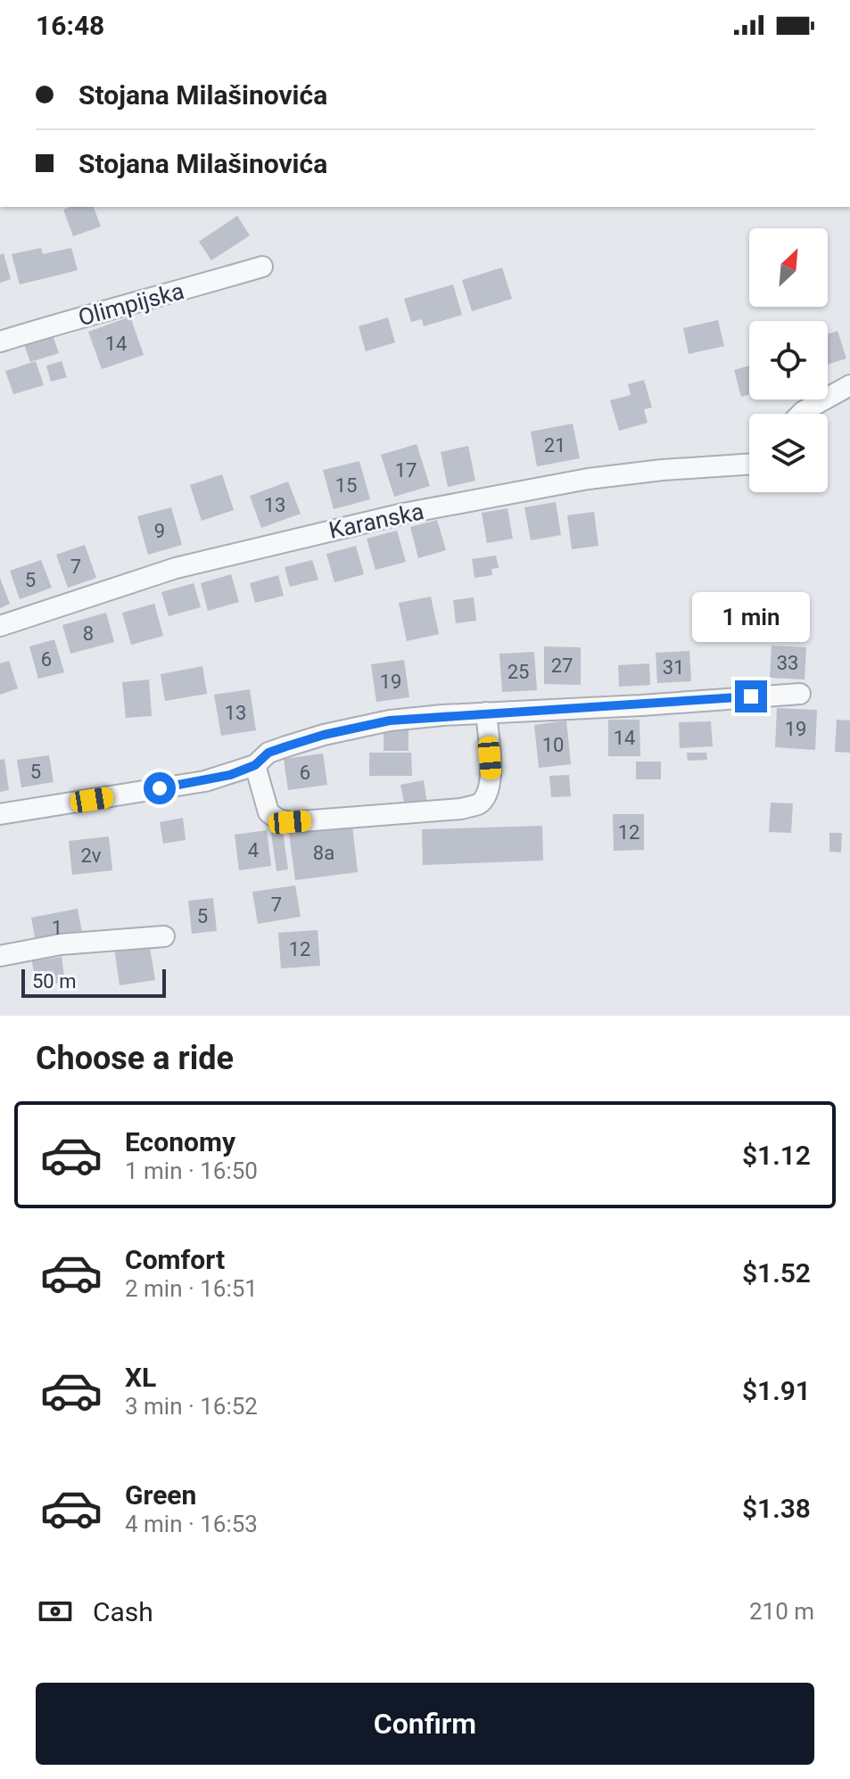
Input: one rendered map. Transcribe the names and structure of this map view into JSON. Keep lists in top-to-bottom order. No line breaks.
{"streets":{"street":["Olimpijska","Karanska"]},"house_numbers":["14","21","17","15","13","9","7","5","8","6","33","27","31","25","19","13","19","14","10","5","6","12","4","8a","2v","7","5","1","12"],"scale_bar":"50 m","north":"top right","page":{"status":"16:48","banner":["Stojana Milašinovića","Stojana Milašinovića"],"bubble":"1 min","scale":"50 m","heading":"Choose a ride","list":[{"name":"Economy","note":"1 min · 16:50","value":"$1.12"},{"name":"Comfort","note":"2 min · 16:51","value":"$1.52"},{"name":"XL","note":"3 min · 16:52","value":"$1.91"},{"name":"Green","note":"4 min · 16:53","value":"$1.38"}],"pay":["Cash","210 m"],"buttons":"Confirm"}}
